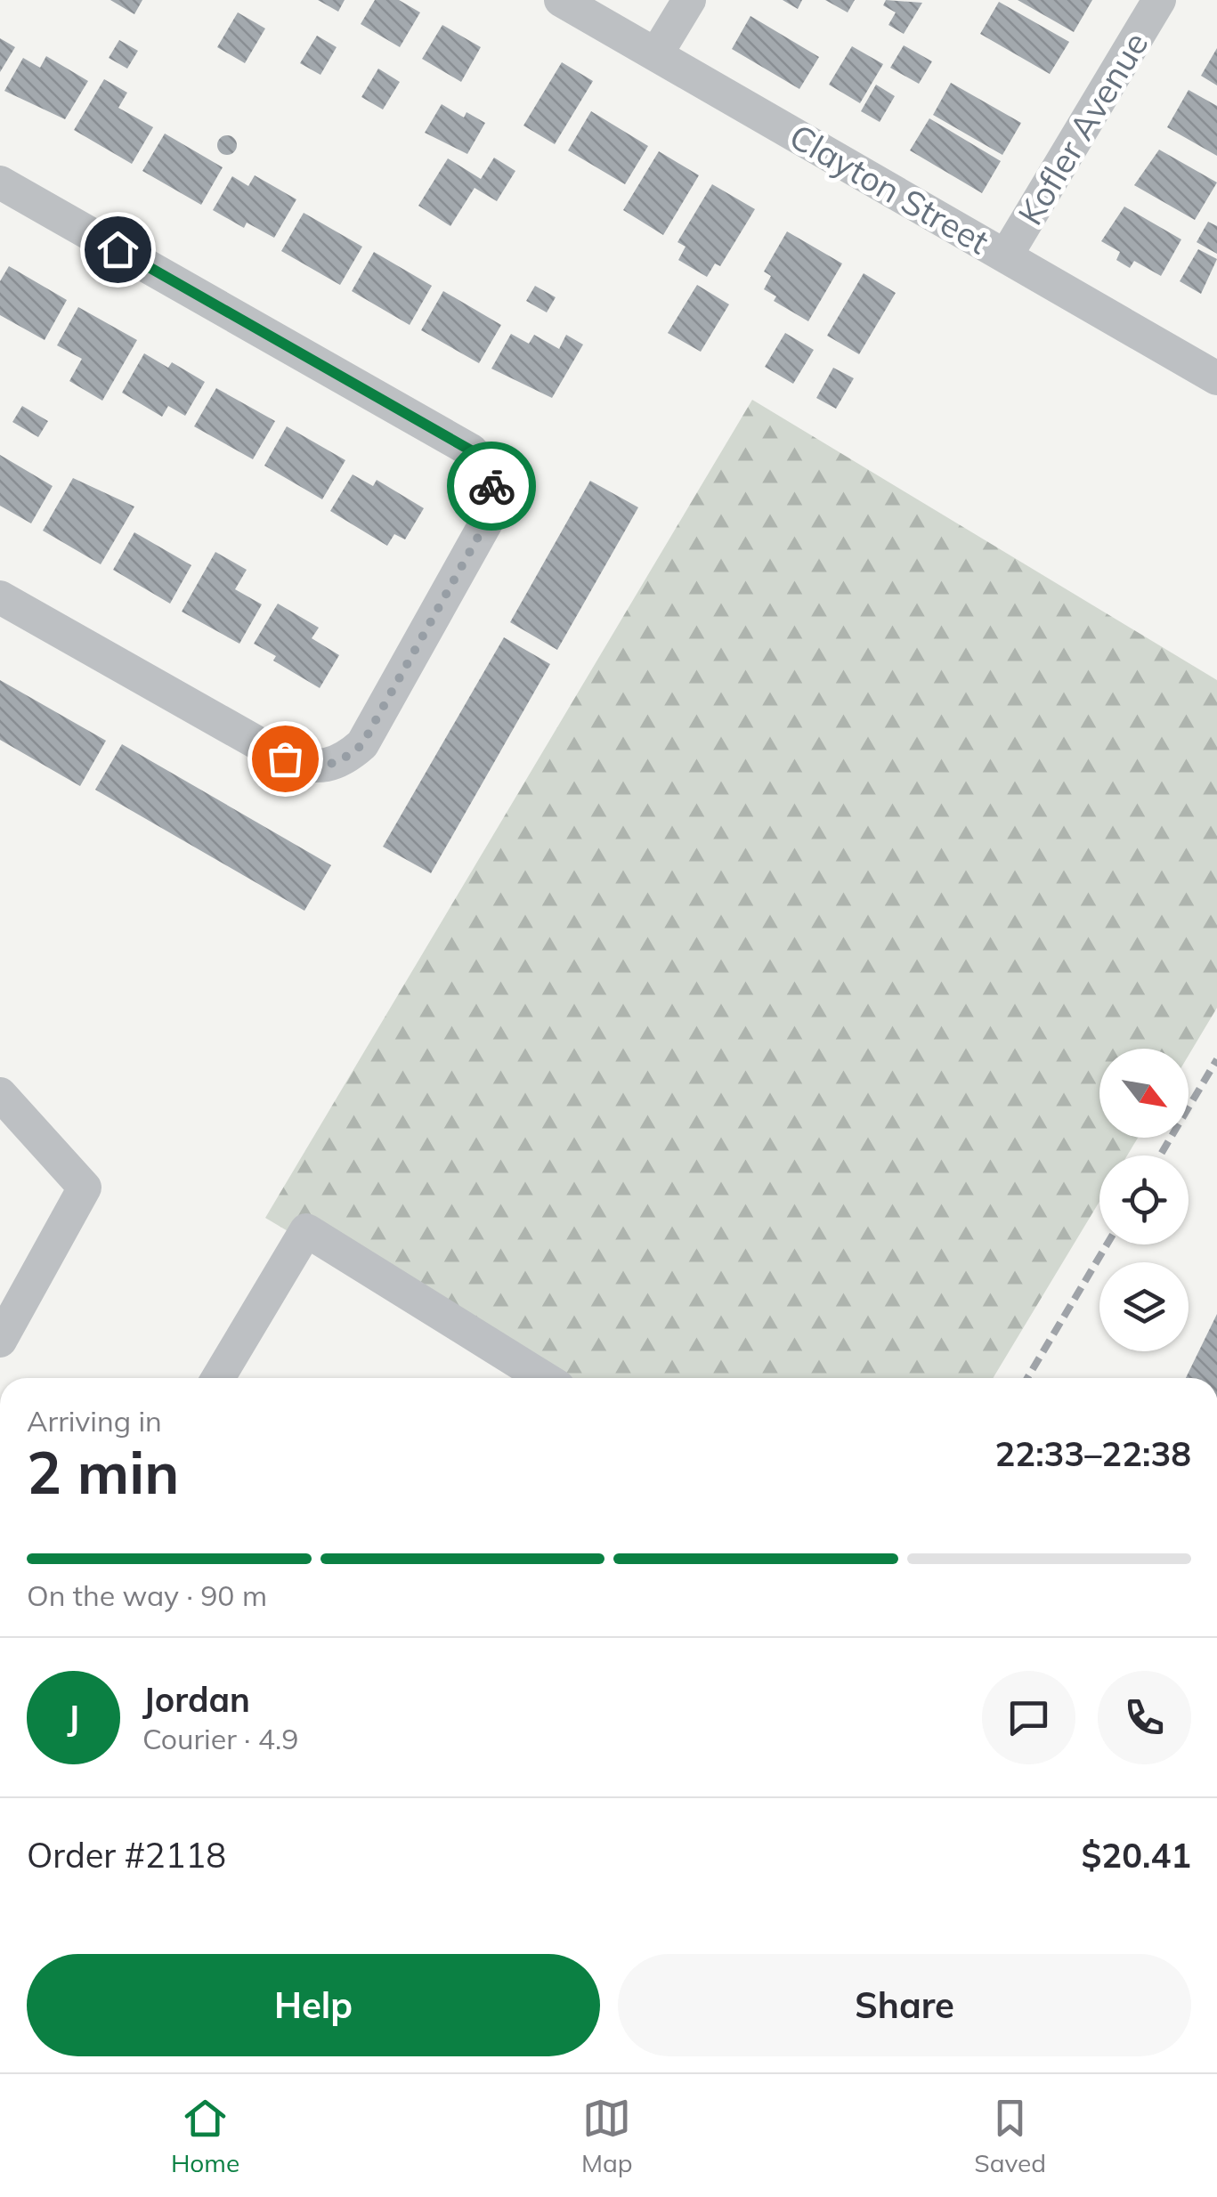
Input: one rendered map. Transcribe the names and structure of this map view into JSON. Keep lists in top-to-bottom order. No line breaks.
{"streets":{"street":["Kofler Avenue","Clayton Street"]},"crossings":[["Kofler Avenue","Clayton Street"]],"north":"bottom right","page":{"heading":["2 min","Arriving in","22:33–22:38"],"panel":["Jordan","Courier · 4.9","Order #2118","$20.41"],"bar":"On the way · 90 m","round":"J","buttons":["Help","Share"],"tabs":["Home","Map","Saved"]}}
